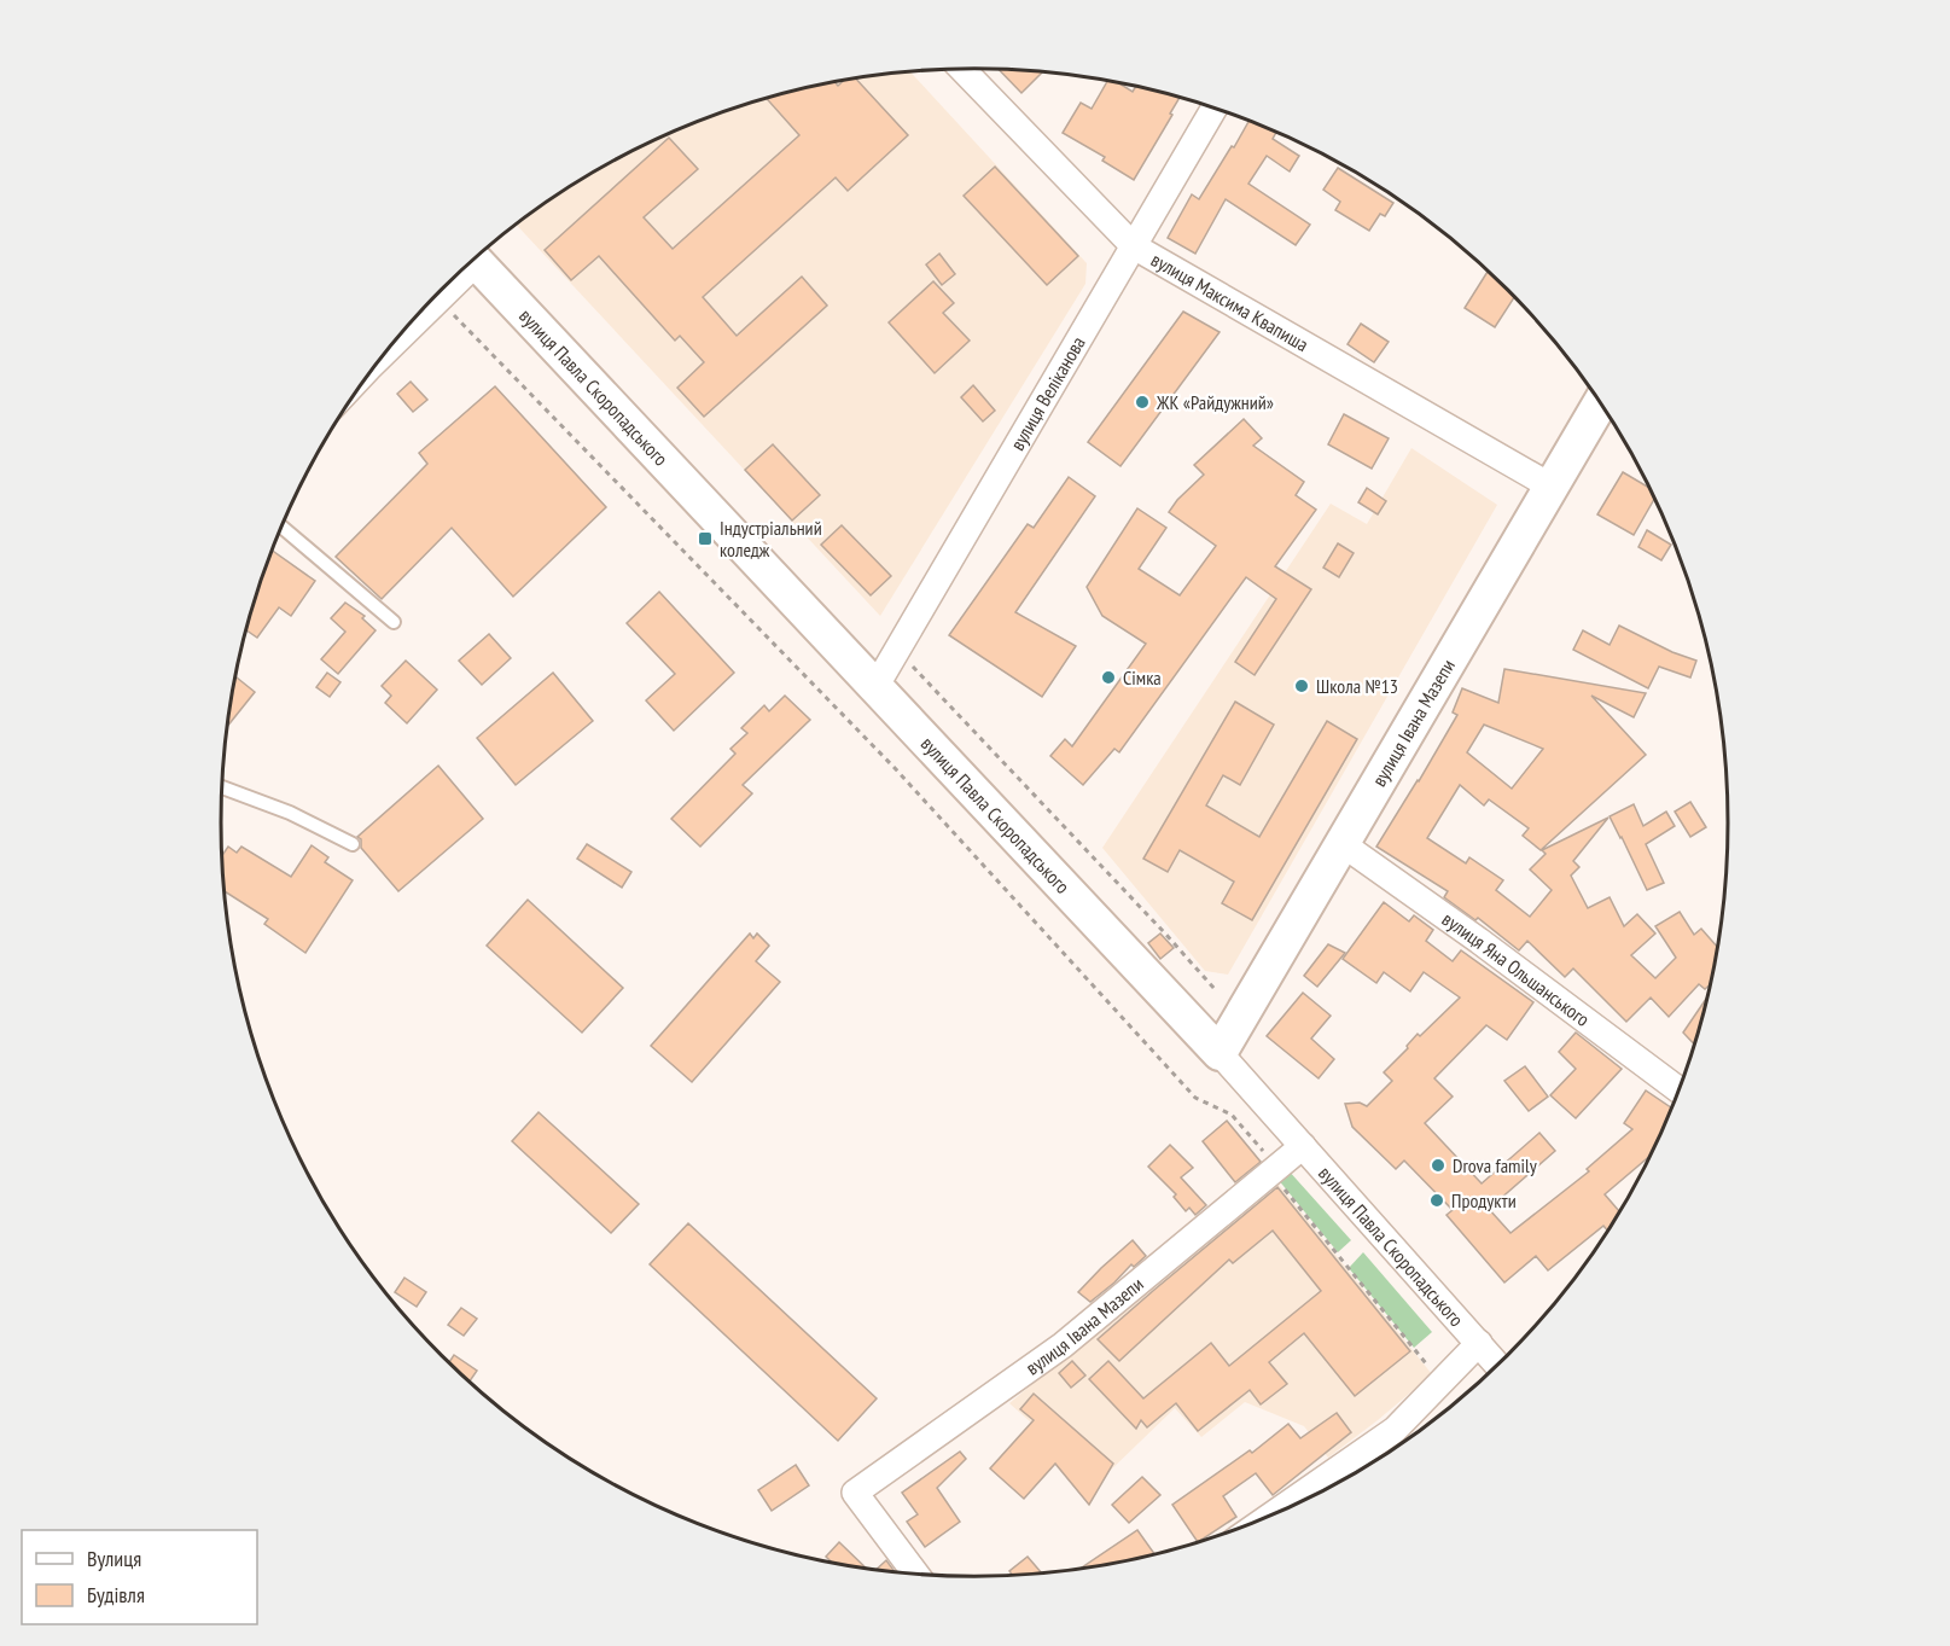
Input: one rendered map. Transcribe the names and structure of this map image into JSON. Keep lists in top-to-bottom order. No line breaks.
{"streets":{"street":["вулиця Максима Квапиша","вулиця Павла Скоропадського","вулиця Веліканова","вулиця Івана Мазепи","вулиця Яна Ольшанського"]},"crossings":[["вулиця Максима Квапиша","вулиця Веліканова"],["вулиця Максима Квапиша","вулиця Івана Мазепи"],["вулиця Павла Скоропадського","вулиця Веліканова"],["вулиця Павла Скоропадського","вулиця Івана Мазепи"],["вулиця Івана Мазепи","вулиця Яна Ольшанського"]],"places":{"other":["ЖК «Райдужний»","Сімка","Школа №13","Drova family","Продукти"],"transit":["Індустріальний коледж"]},"legend":["Вулиця","Будівля"]}
